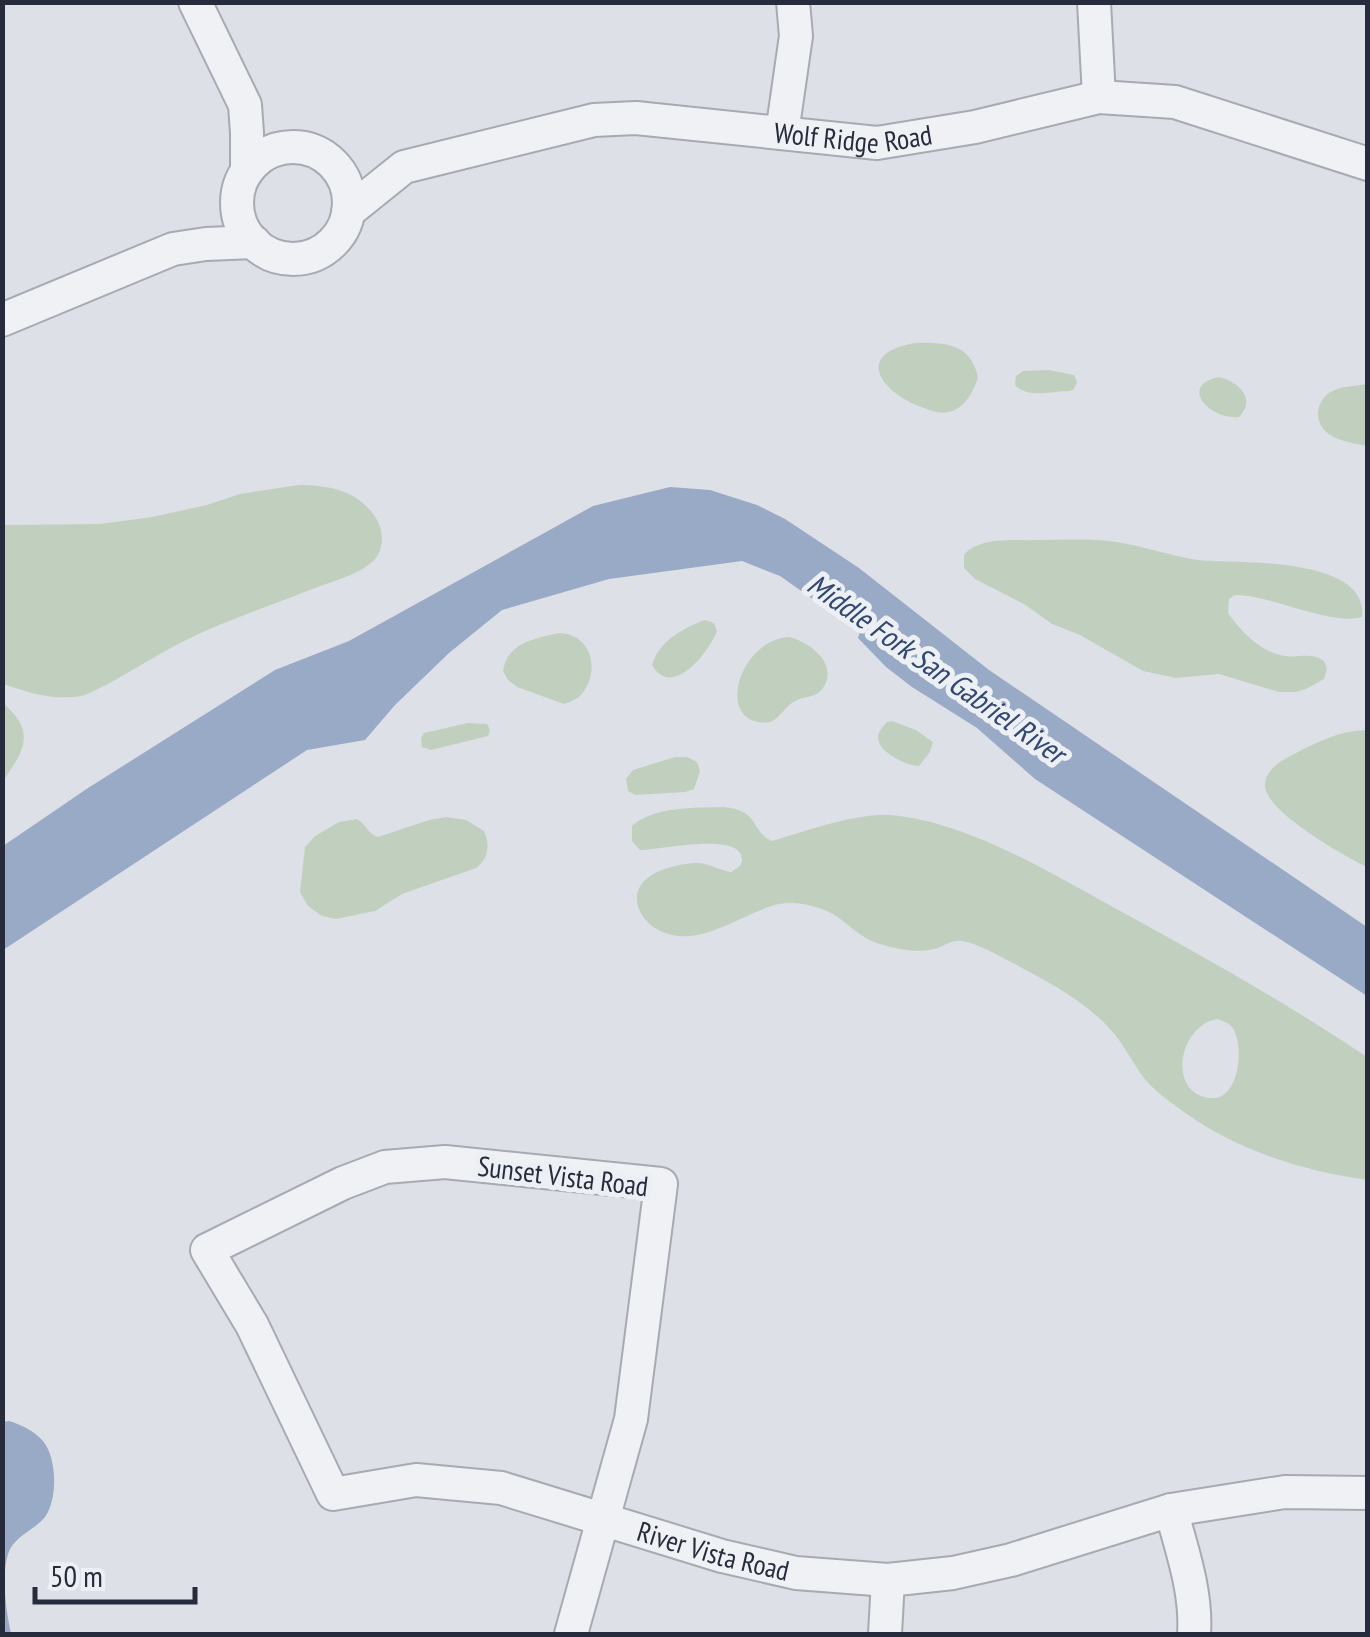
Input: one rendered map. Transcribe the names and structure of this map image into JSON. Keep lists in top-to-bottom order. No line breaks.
{"streets":{"street":["Wolf Ridge Road","Sunset Vista Road","River Vista Road"]},"crossings":[["Sunset Vista Road","River Vista Road"]],"water":["Middle Fork San Gabriel River"],"scale_bar":"50 m"}
